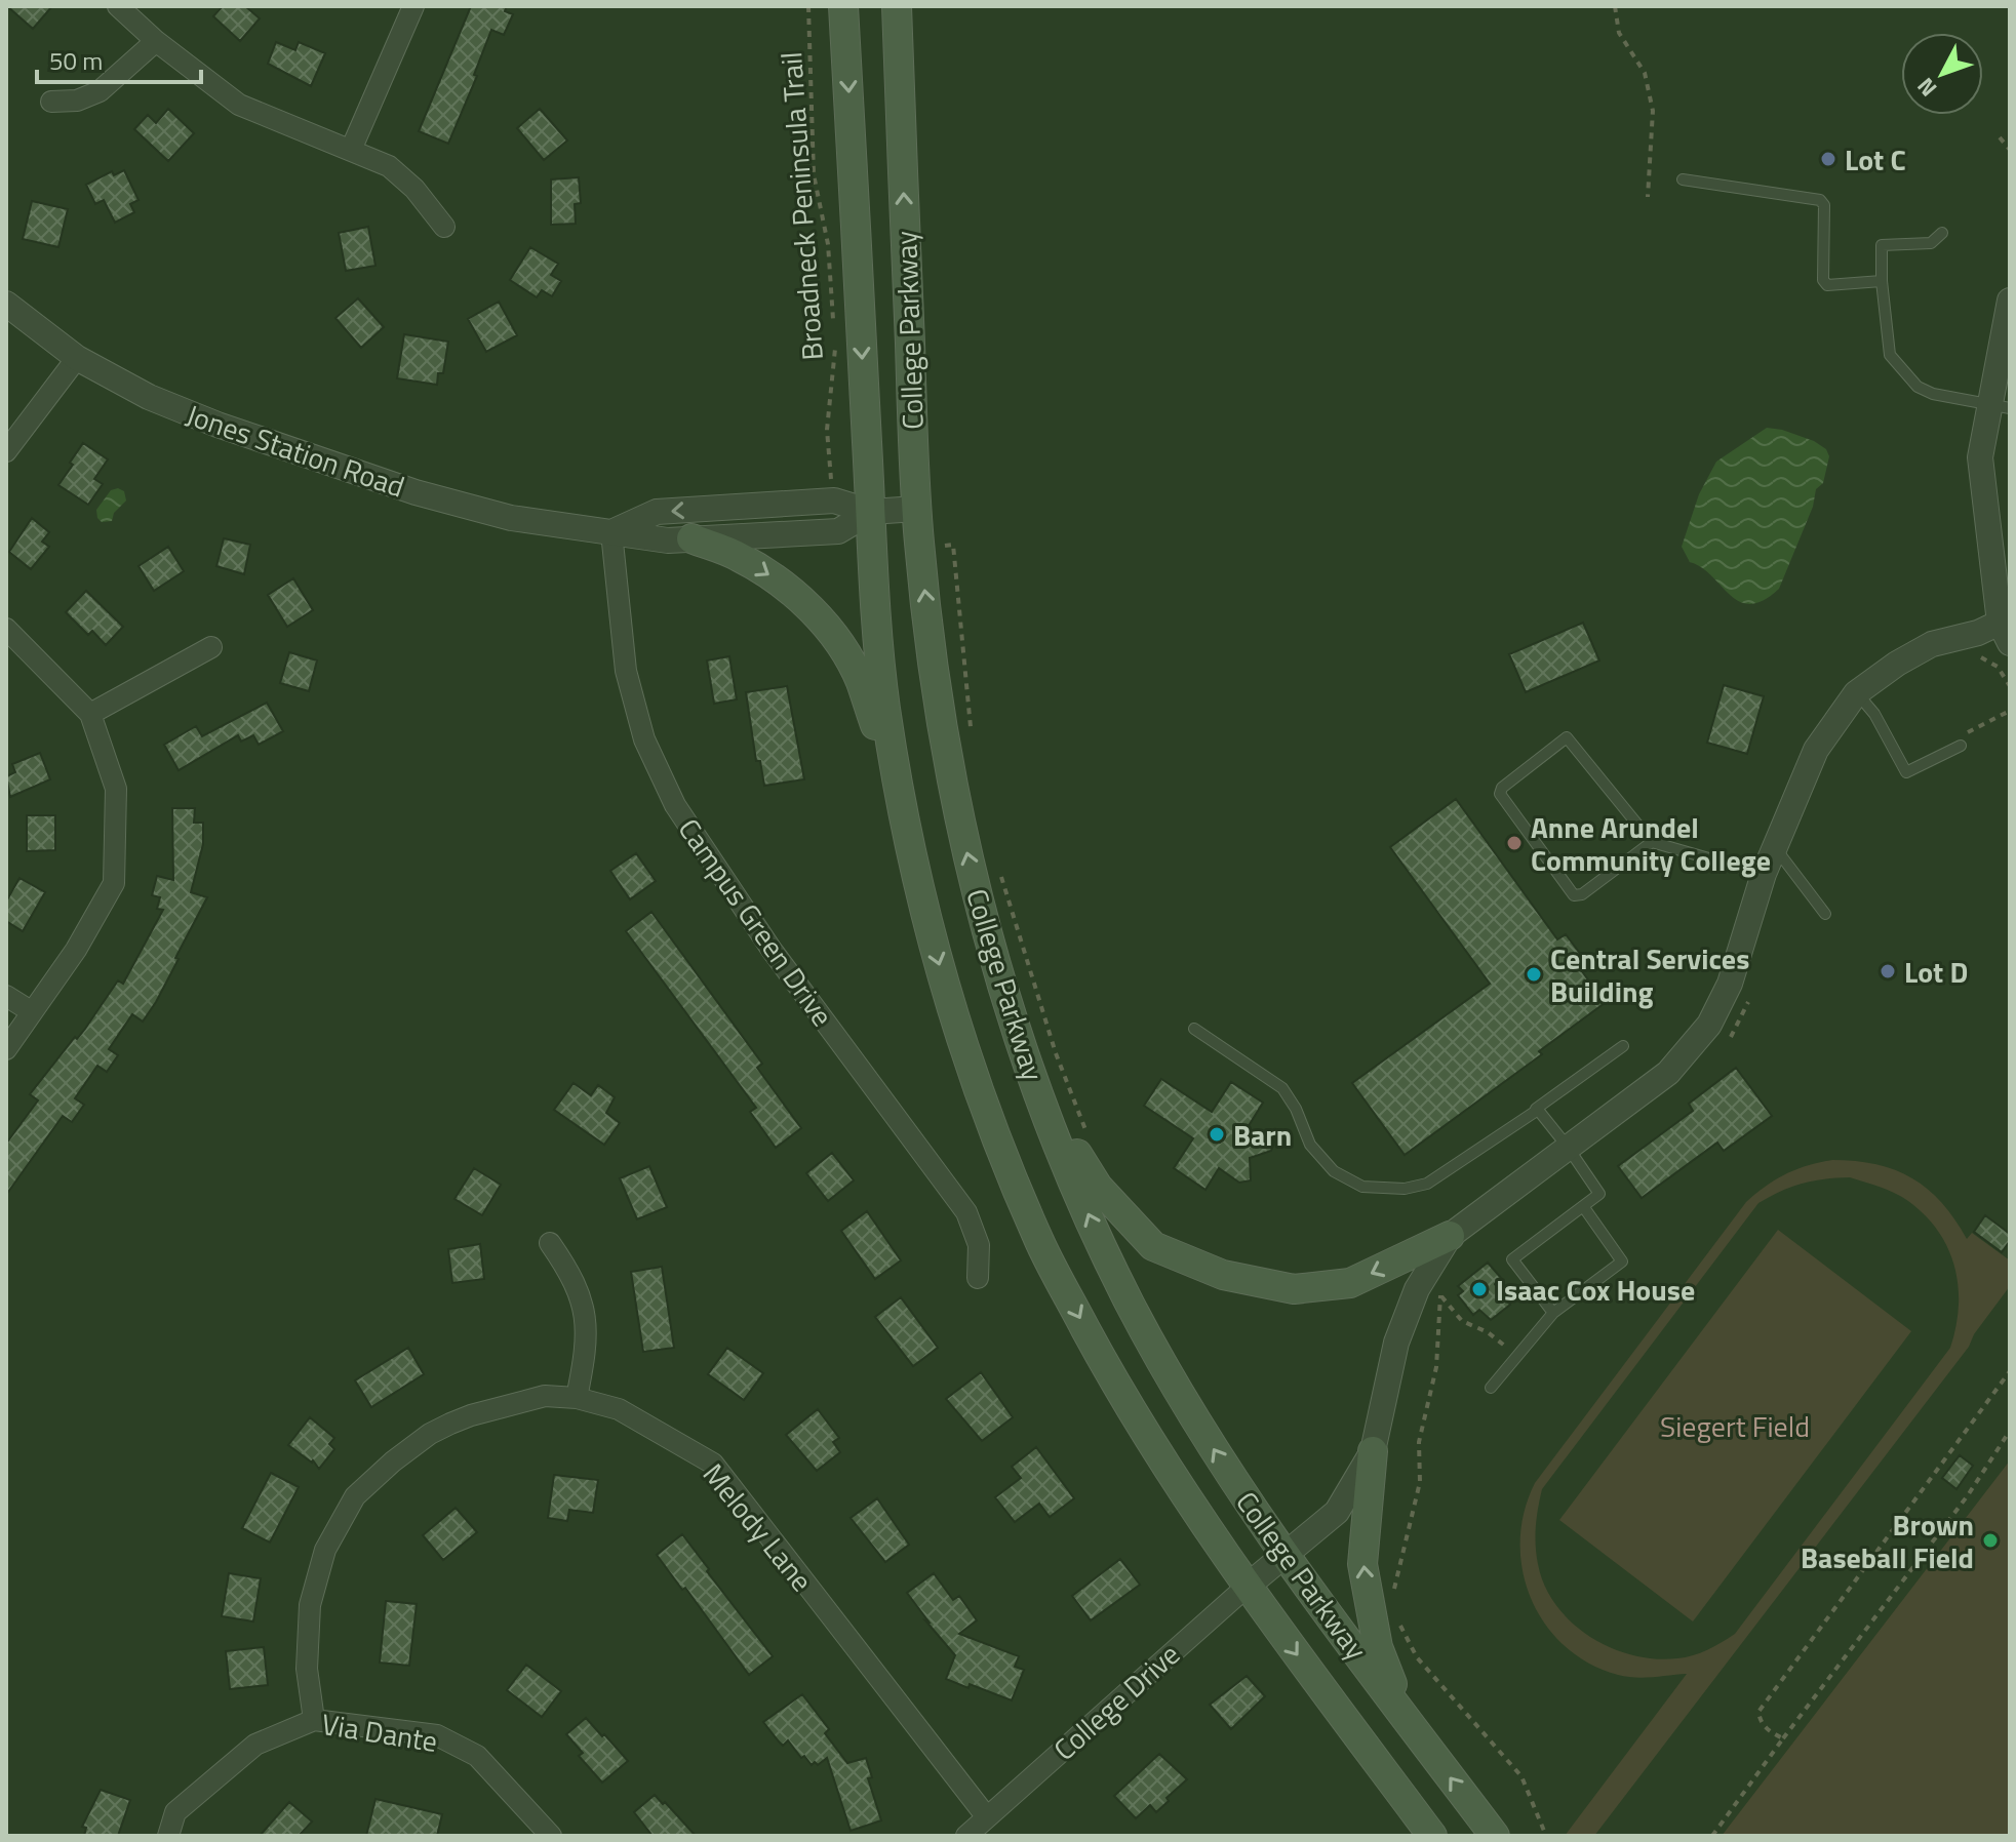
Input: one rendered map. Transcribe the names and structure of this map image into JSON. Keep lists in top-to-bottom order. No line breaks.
{"streets":{"main road":["College Parkway"],"street":["Jones Station Road","Campus Green Drive","Melody Lane","College Drive","Via Dante"],"path":["Broadneck Peninsula Trail"]},"crossings":[["Broadneck Peninsula Trail","Jones Station Road"],["College Parkway","Jones Station Road"],["College Parkway","College Drive"],["Jones Station Road","Campus Green Drive"],["Melody Lane","College Drive"],["Melody Lane","Via Dante"]],"parks":["Siegert Field"],"places":["Lot C","Anne Arundel Community College","Lot D","Central Services Building","Barn","Isaac Cox House","Brown Baseball Field"],"scale_bar":"50 m","north":"bottom left"}
